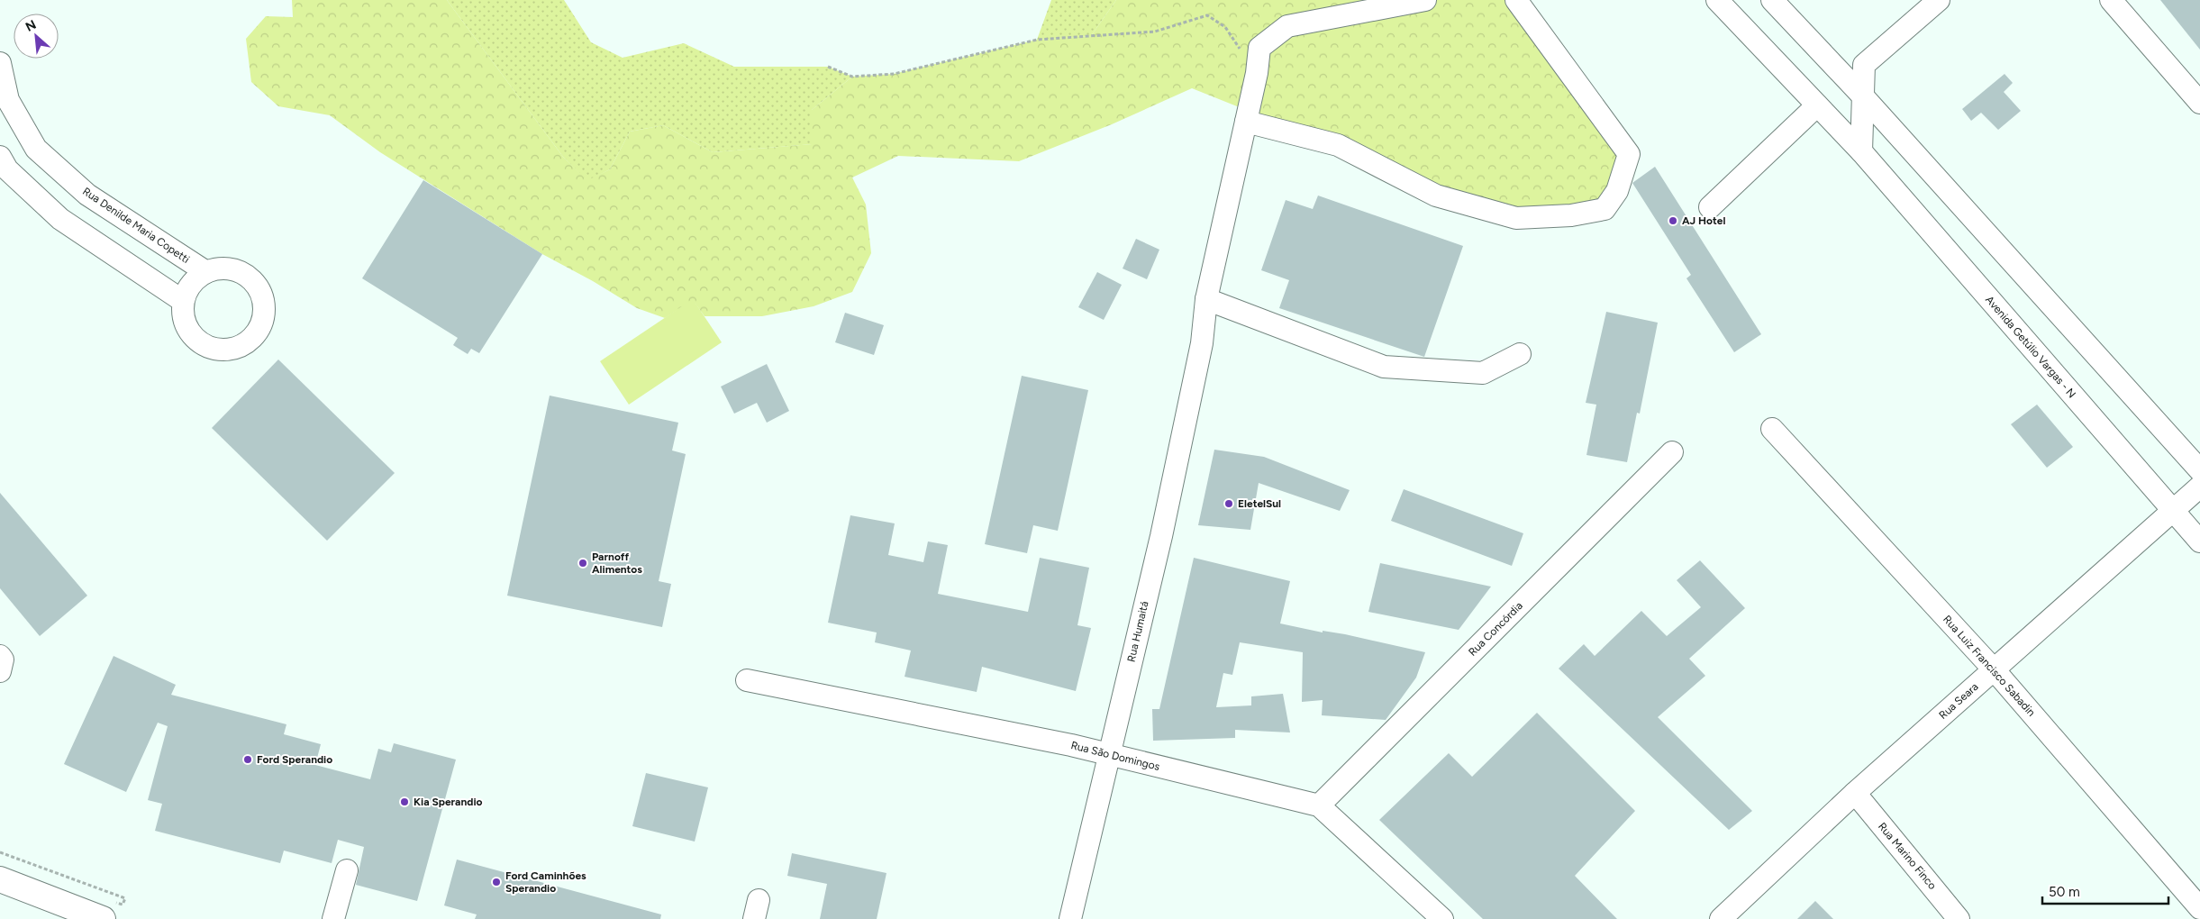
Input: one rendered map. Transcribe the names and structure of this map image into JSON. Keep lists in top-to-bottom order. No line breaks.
{"streets":{"street":["Rua Denilde Maria Copetti","Avenida Getúlio Vargas - N","Rua Concórdia","Rua Humaitá","Rua Luiz Francisco Sabadin","Rua Seara","Rua São Domingos","Rua Marino Finco"]},"crossings":[["Avenida Getúlio Vargas - N","Rua Seara"],["Rua Concórdia","Rua São Domingos"],["Rua Humaitá","Rua São Domingos"],["Rua Luiz Francisco Sabadin","Rua Seara"],["Rua Seara","Rua Marino Finco"]],"places":["AJ Hotel","EletelSul","Parnoff Alimentos","Ford Sperandio","Kia Sperandio","Ford Caminhões Sperandio"],"scale_bar":"50 m","north":"top left"}
